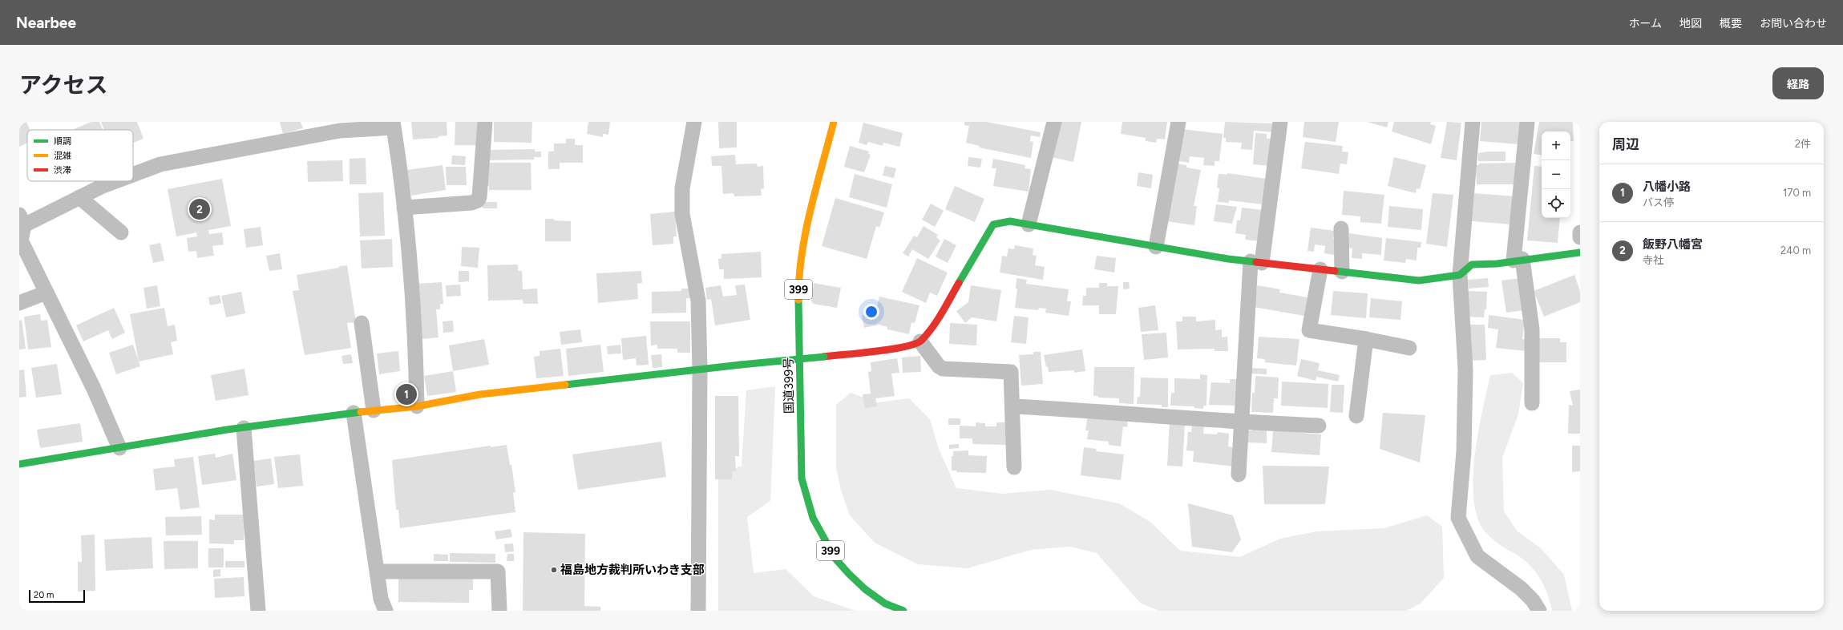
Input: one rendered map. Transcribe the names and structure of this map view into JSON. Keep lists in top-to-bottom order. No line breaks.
{"streets":{"main road":["399","国道399号"]},"places":["福島地方裁判所いわき支部"],"legend":["順調","混雑","渋滞"],"scale_bar":"20 m","page":{"header":"Nearbee","nav":["ホーム","地図","概要","お問い合わせ"],"title":"アクセス","buttons":"経路","heading":["周辺","2件"],"map_buttons":["+","−"],"list":[{"mark":"1","name":"八幡小路","note":"バス停","value":"170 m"},{"mark":"2","name":"飯野八幡宮","note":"寺社","value":"240 m"}],"pins":["2","1"],"scale":"20 m"}}
